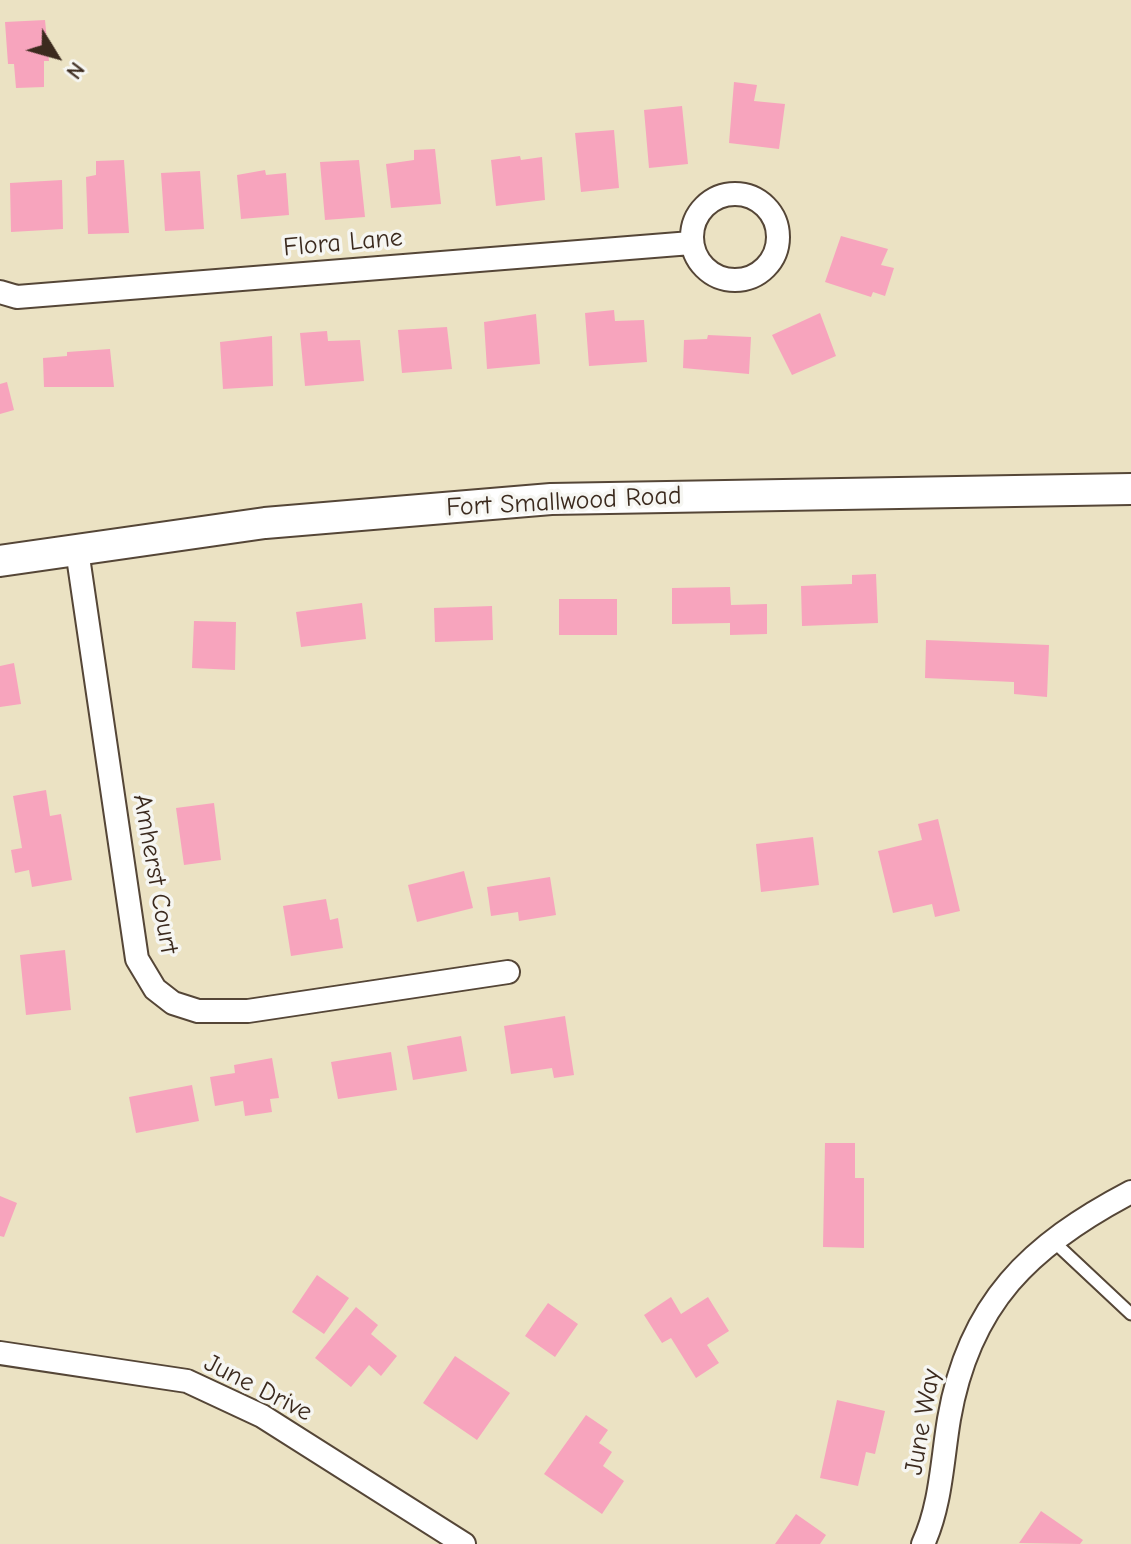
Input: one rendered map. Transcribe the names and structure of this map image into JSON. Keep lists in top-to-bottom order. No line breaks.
{"streets":{"main road":["Fort Smallwood Road"],"street":["Flora Lane","Amherst Court","June Drive","June Way"]},"crossings":[["Fort Smallwood Road","Amherst Court"]],"north":"bottom right"}
